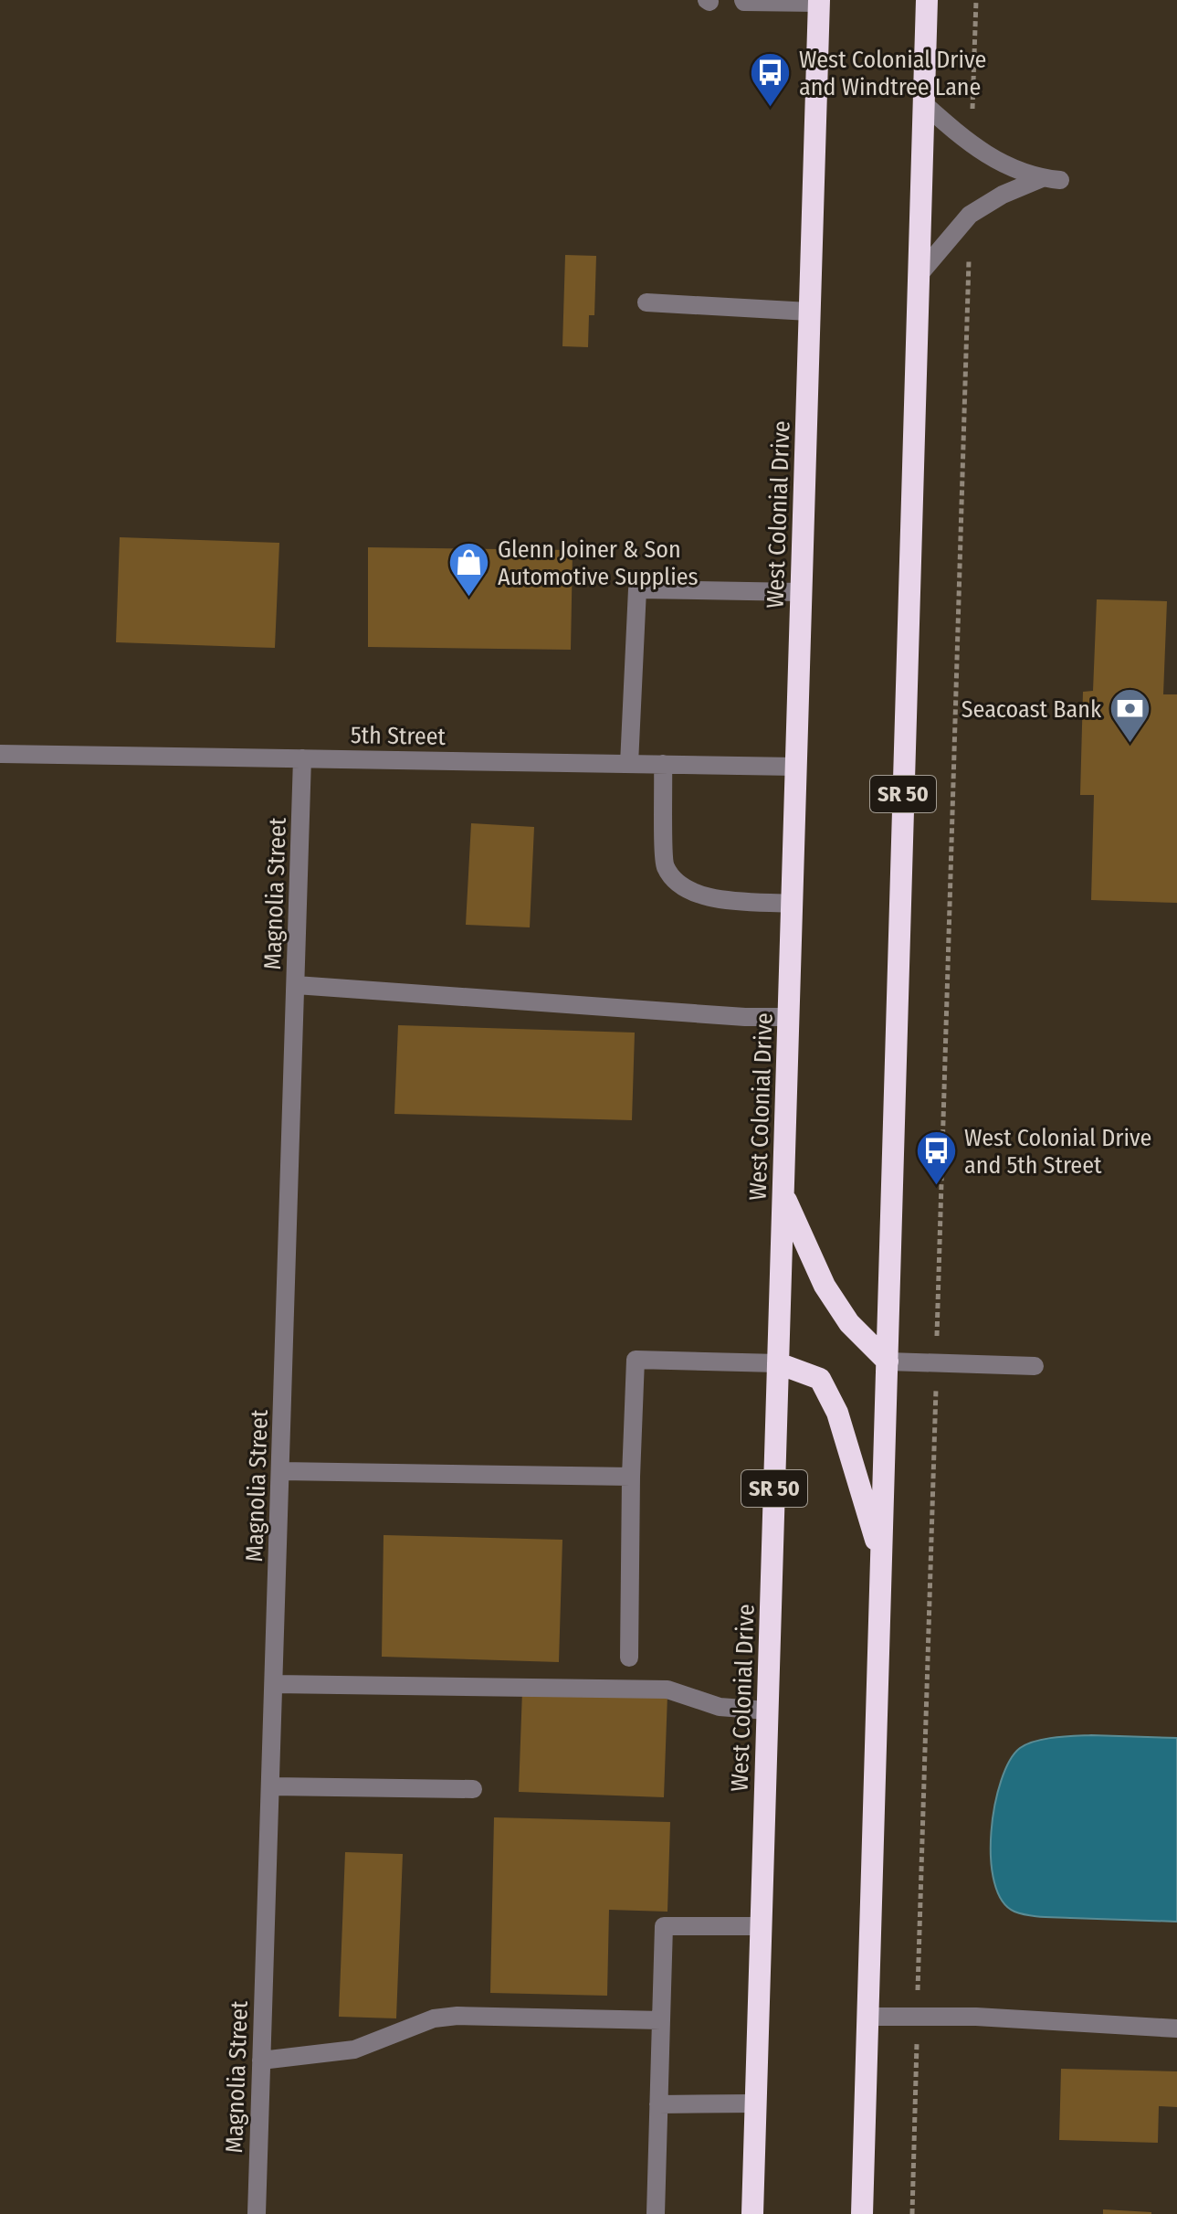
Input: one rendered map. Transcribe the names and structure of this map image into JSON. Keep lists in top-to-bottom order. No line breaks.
{"streets":{"highway":["West Colonial Drive","SR 50"],"street":["5th Street","Magnolia Street"]},"crossings":[["West Colonial Drive","5th Street"],["5th Street","Magnolia Street"]],"places":{"bus stop":["West Colonial Drive and Windtree Lane","West Colonial Drive and 5th Street"],"shop":["Glenn Joiner & Son Automotive Supplies"],"bank":["Seacoast Bank"]}}
